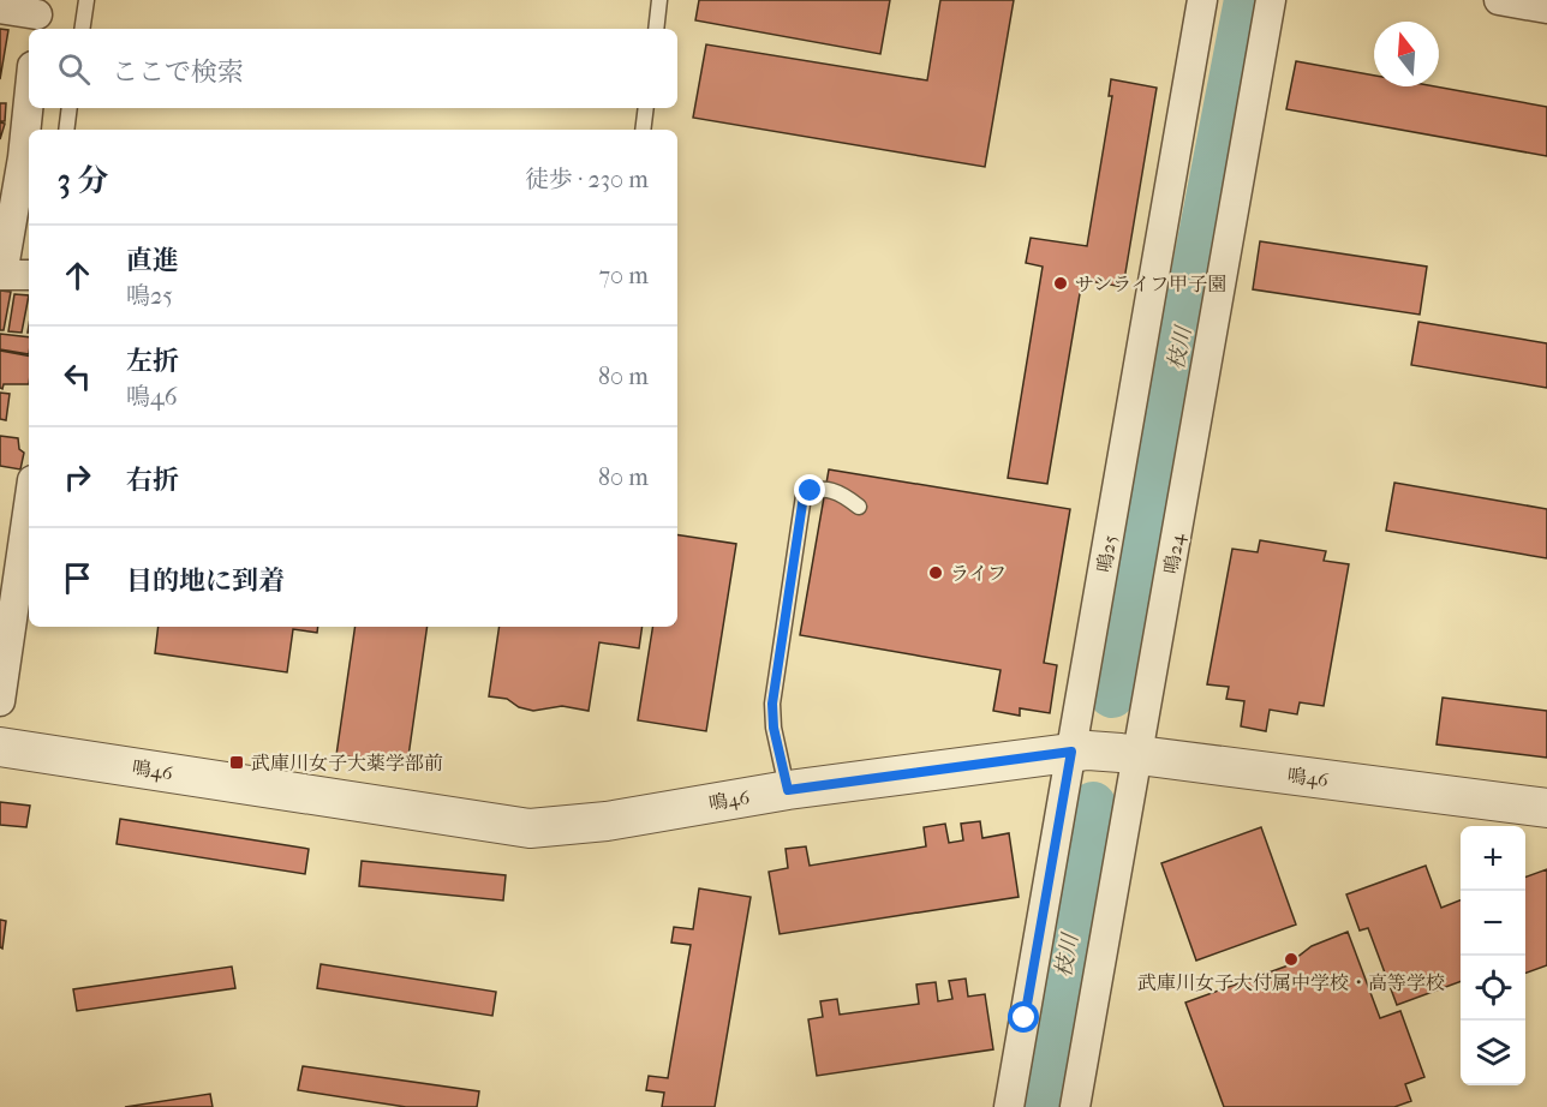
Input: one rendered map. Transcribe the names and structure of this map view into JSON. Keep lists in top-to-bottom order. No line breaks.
{"streets":{"street":["鳴25","鳴24","鳴46"]},"crossings":[["鳴25","鳴46"],["鳴24","鳴46"]],"water":["枝川"],"places":{"other":["サンライフ甲子園","ライフ","武庫川女子大付属中学校・高等学校"],"transit":["武庫川女子大薬学部前"]},"north":"top","page":{"search":"ここで検索","heading":["3 分","徒歩 · 230 m"],"list":[["直進","鳴25","70 m"],["左折","鳴46","80 m"],["右折","80 m"],"目的地に到着"],"map_buttons":["+","−"]}}
